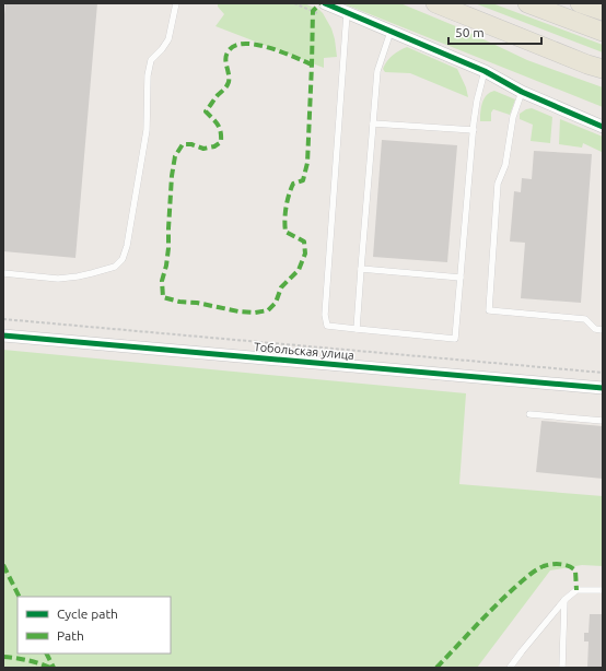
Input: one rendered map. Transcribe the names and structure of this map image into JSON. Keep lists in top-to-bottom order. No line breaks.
{"streets":{"street":["Тобольская улица"]},"legend":["Cycle path","Path"],"scale_bar":"50 m"}
